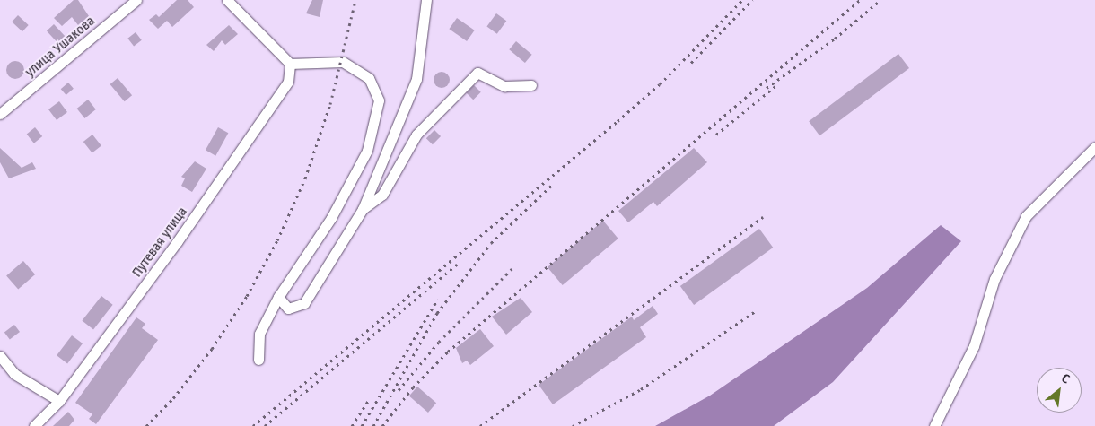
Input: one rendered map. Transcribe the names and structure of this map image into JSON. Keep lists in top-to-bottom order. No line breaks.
{"streets":{"street":["улица Ушакова","Путевая улица"]},"north":"top right"}
